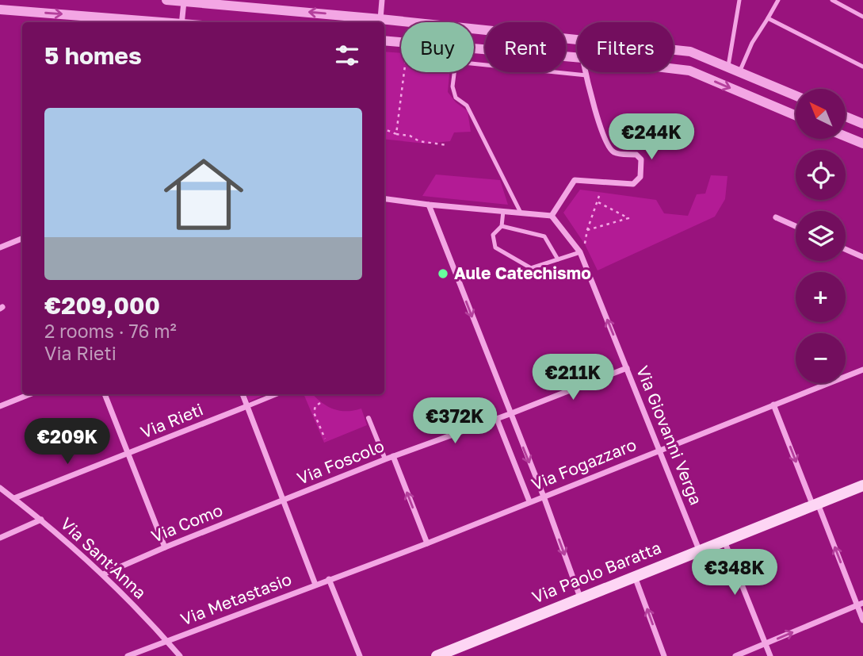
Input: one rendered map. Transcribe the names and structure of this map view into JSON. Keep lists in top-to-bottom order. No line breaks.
{"streets":{"main road":["Via Paolo Baratta"],"street":["Via Rieti","Via Giovanni Verga","Via Foscolo","Via Fogazzaro","Via Como","Via Sant'Anna","Via Metastasio"]},"crossings":[["Via Rieti","Via Sant'Anna"],["Via Giovanni Verga","Via Foscolo"],["Via Giovanni Verga","Via Fogazzaro"],["Via Giovanni Verga","Via Paolo Baratta"],["Via Foscolo","Via Como"],["Via Fogazzaro","Via Metastasio"],["Via Como","Via Sant'Anna"],["Via Sant'Anna","Via Metastasio"]],"places":["Aule Catechismo"],"north":"top left","page":{"chip":["Buy","Rent","Filters"],"heading":"5 homes","map_buttons":["+","−"],"list":[{"name":"€209,000","note":"2 rooms · 76 m² · Via Rieti"}],"price":["€244K","€211K","€372K","€209K","€348K"]}}
